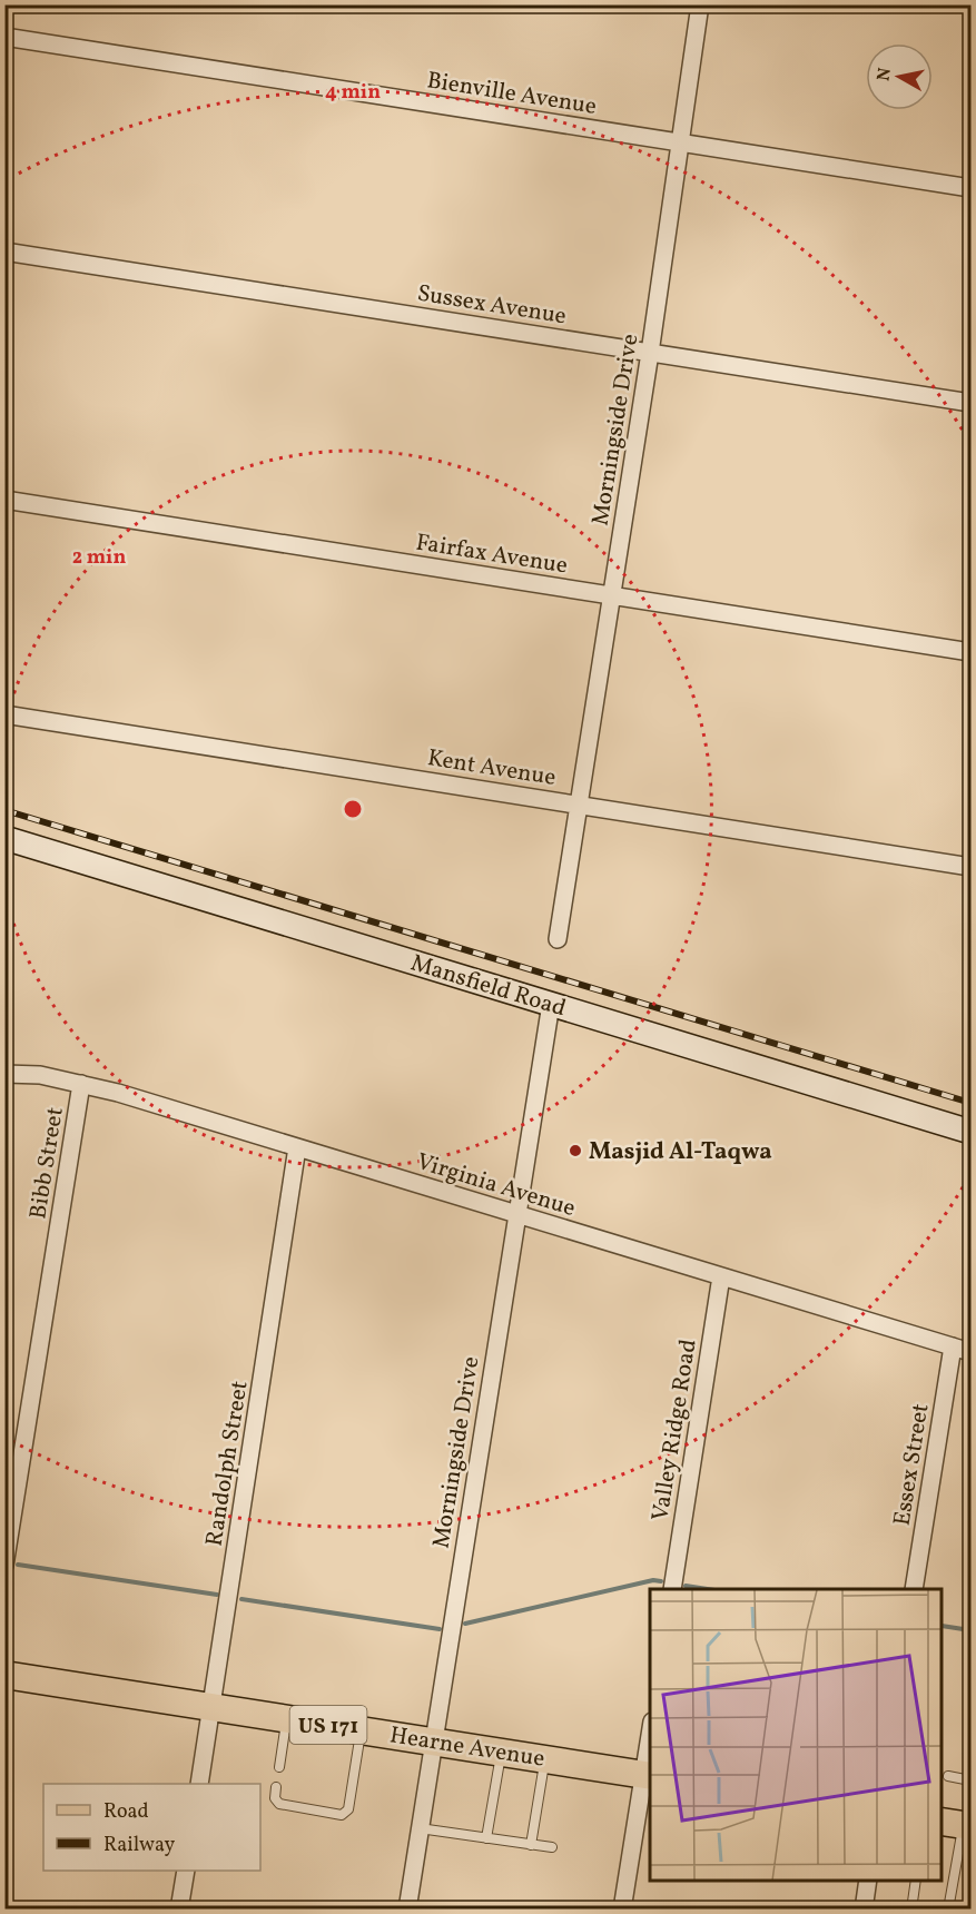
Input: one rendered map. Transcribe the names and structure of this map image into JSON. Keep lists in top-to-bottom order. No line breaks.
{"streets":{"main road":["Mansfield Road","US 171","Hearne Avenue"],"street":["Bienville Avenue","Sussex Avenue","Morningside Drive","Fairfax Avenue","Kent Avenue","Bibb Street","Virginia Avenue","Valley Ridge Road","Randolph Street","Essex Street"]},"crossings":[["Bienville Avenue","Morningside Drive"],["Sussex Avenue","Morningside Drive"],["Morningside Drive","Fairfax Avenue"],["Morningside Drive","Kent Avenue"],["Morningside Drive","Mansfield Road"],["Morningside Drive","Virginia Avenue"],["Morningside Drive","Hearne Avenue"],["Bibb Street","Virginia Avenue"],["Virginia Avenue","Valley Ridge Road"],["Virginia Avenue","Randolph Street"],["Virginia Avenue","Essex Street"],["Randolph Street","Hearne Avenue"]],"places":["Masjid Al-Taqwa"],"legend":["Road","Railway"],"north":"left","rings":["4 min","2 min"]}
